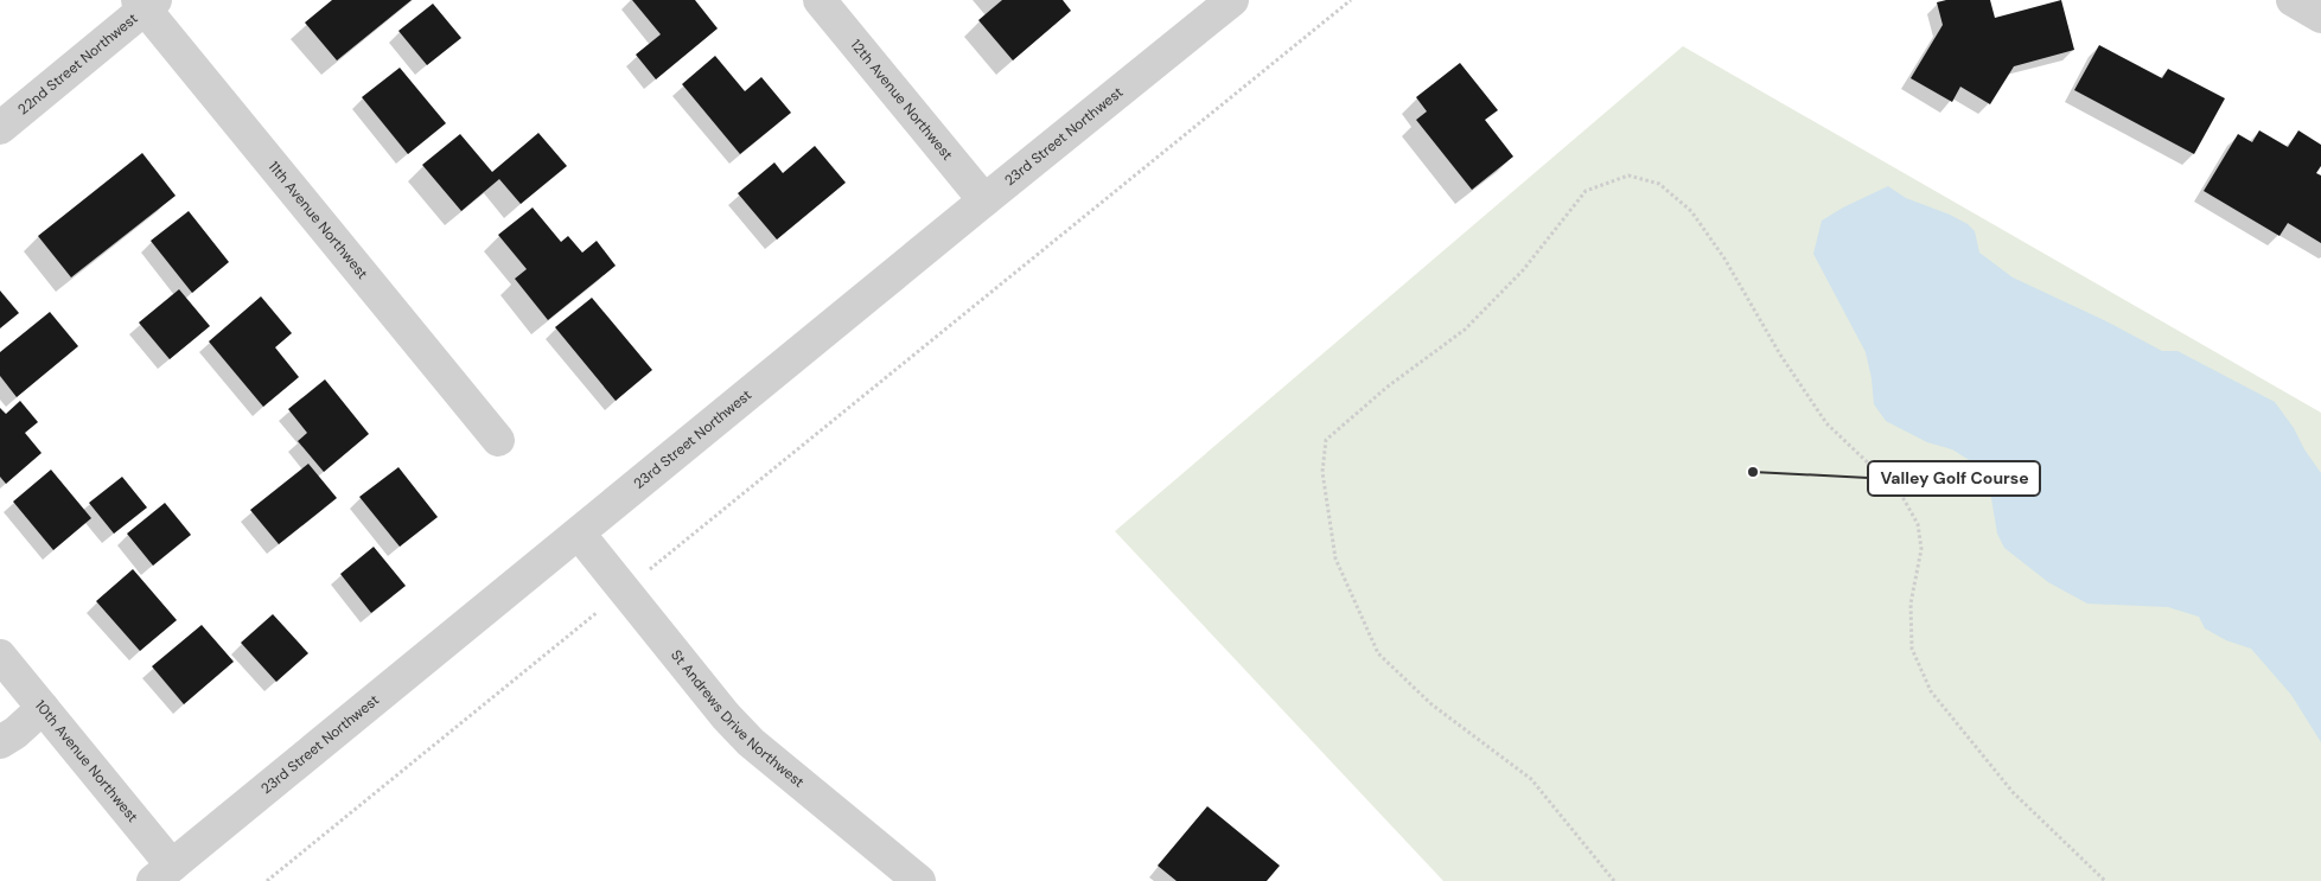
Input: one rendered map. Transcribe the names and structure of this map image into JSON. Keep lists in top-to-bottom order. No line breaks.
{"streets":{"street":["22nd Street Northwest","12th Avenue Northwest","23rd Street Northwest","11th Avenue Northwest","St Andrews Drive Northwest","10th Avenue Northwest"]},"crossings":[["22nd Street Northwest","11th Avenue Northwest"],["12th Avenue Northwest","23rd Street Northwest"],["23rd Street Northwest","St Andrews Drive Northwest"],["23rd Street Northwest","10th Avenue Northwest"]],"places":["Valley Golf Course"]}
